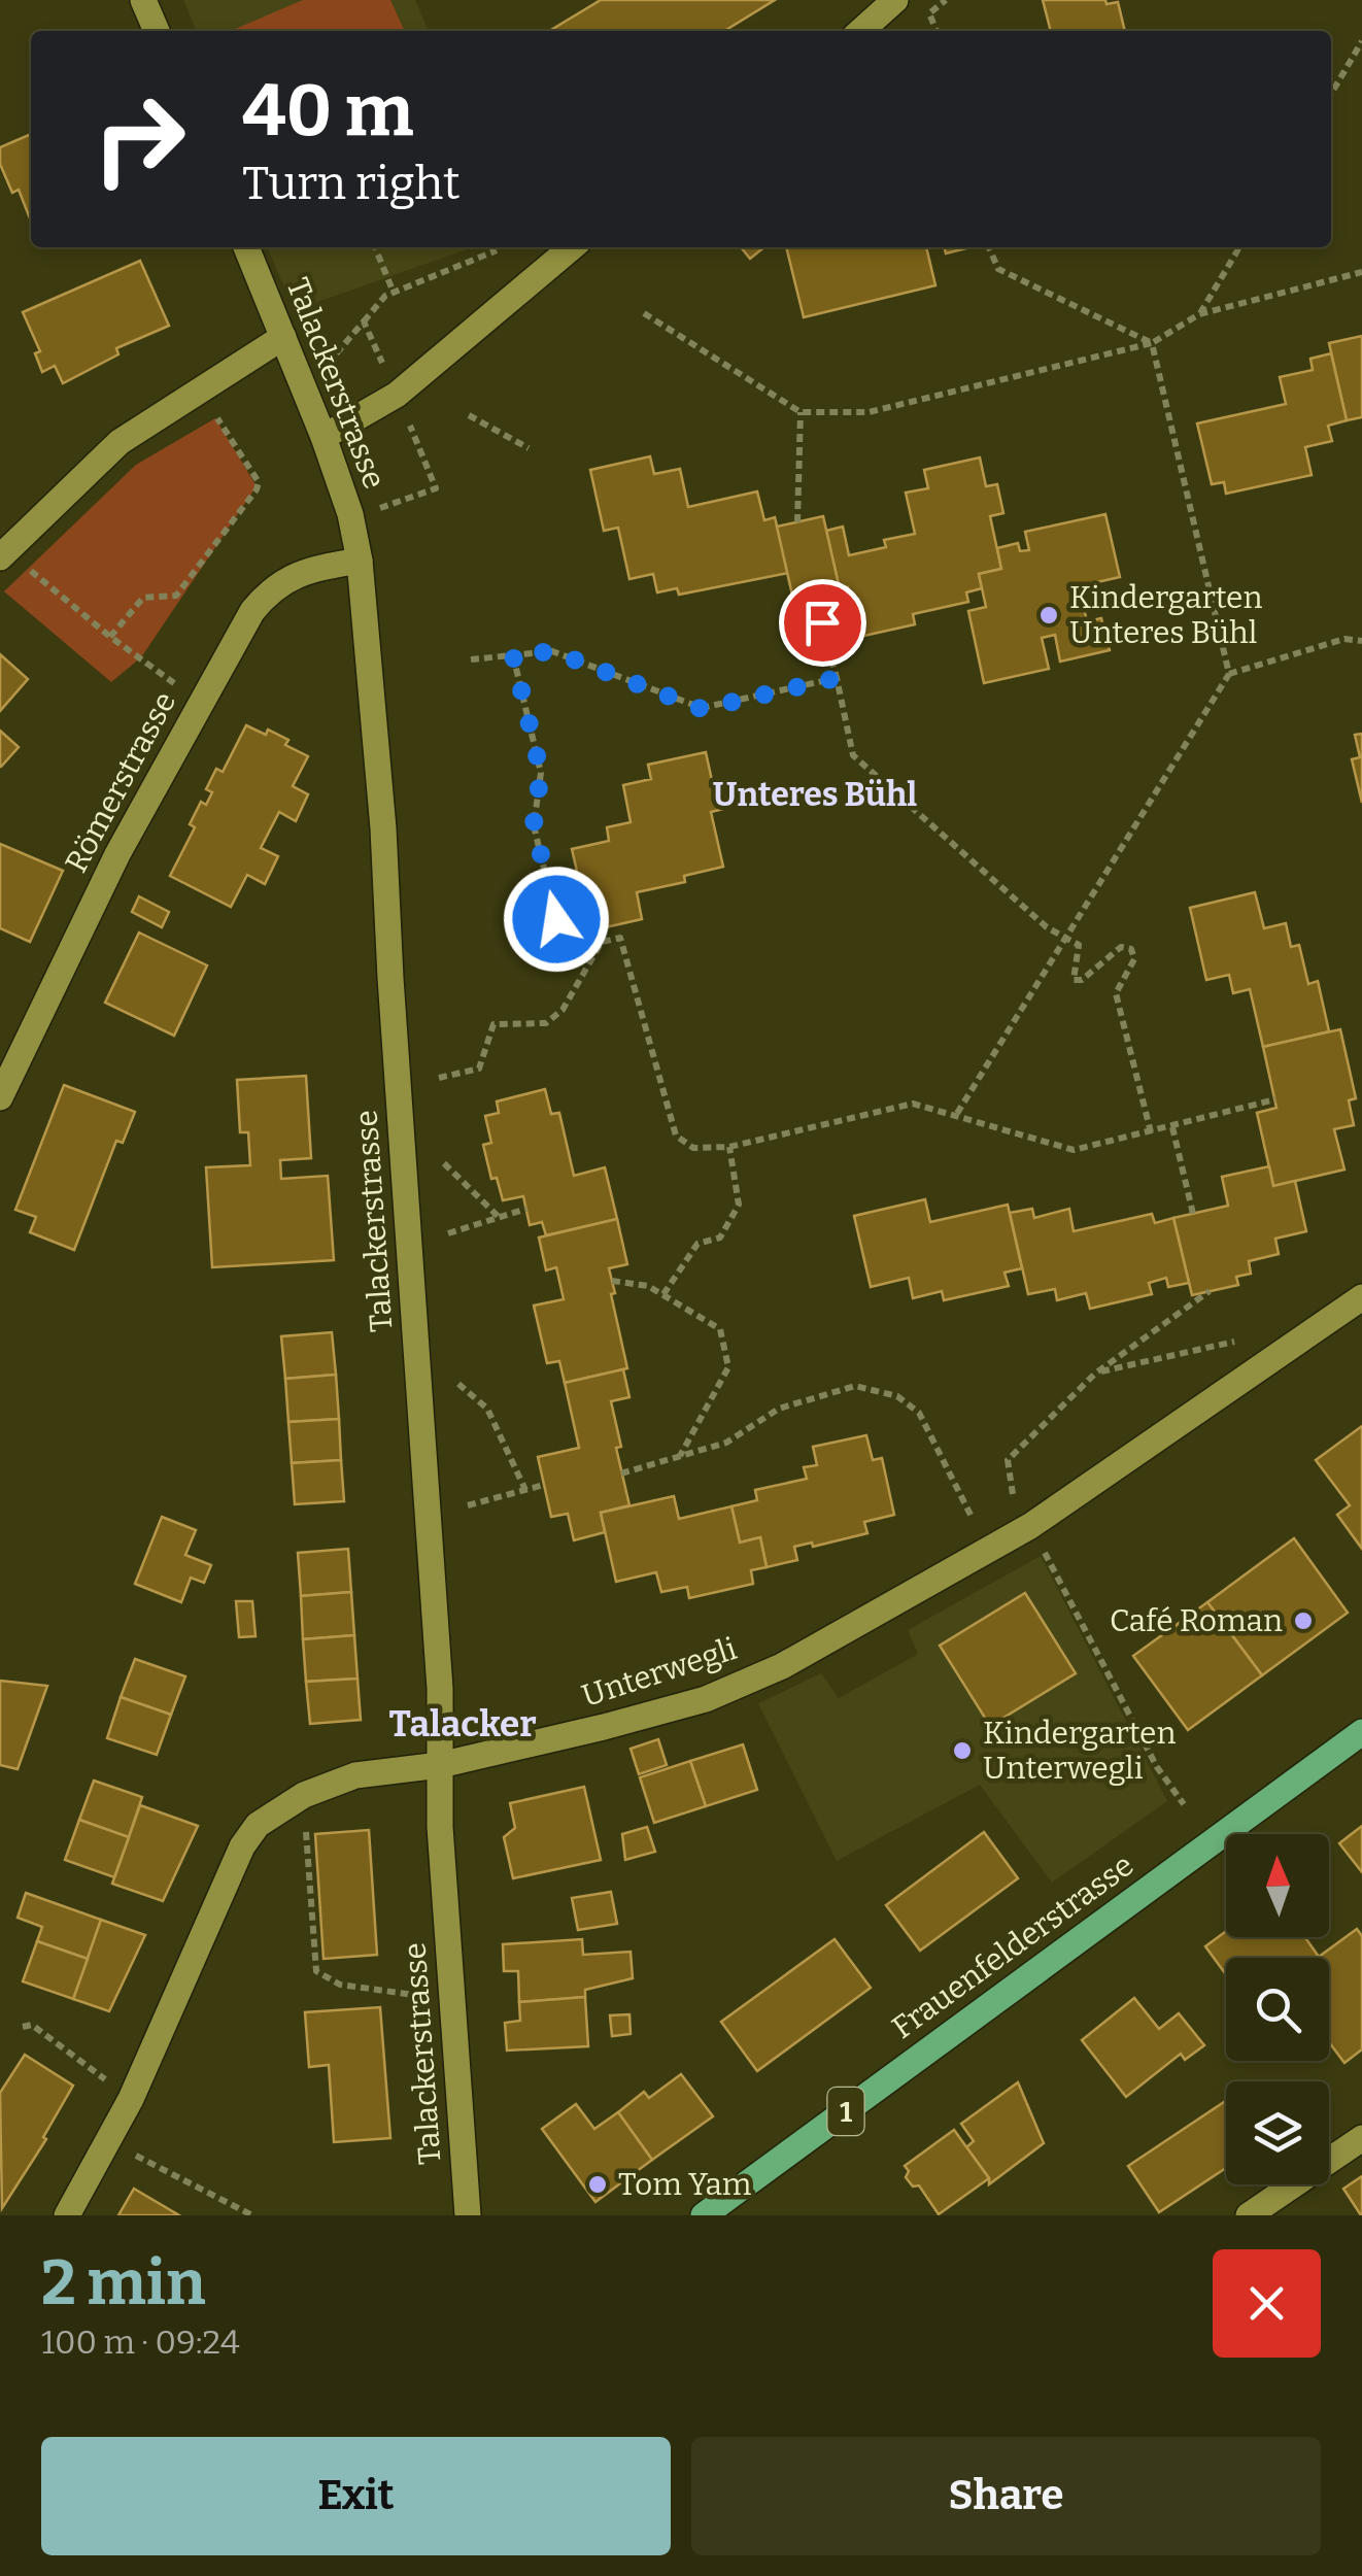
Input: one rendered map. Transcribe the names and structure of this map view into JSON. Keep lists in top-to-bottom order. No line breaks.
{"streets":{"main road":["Frauenfelderstrasse","1"],"street":["Talackerstrasse","Römerstrasse","Unterwegli"]},"crossings":[["Talackerstrasse","Römerstrasse"],["Talackerstrasse","Unterwegli"]],"districts":["Unteres Bühl","Talacker"],"places":["Kindergarten Unteres Bühl","Café Roman","Kindergarten Unterwegli","Tom Yam"],"north":"top","page":{"turn":["40 m","Turn right"],"heading":["2 min","100 m · 09:24"],"buttons":["Exit","Share"]}}
